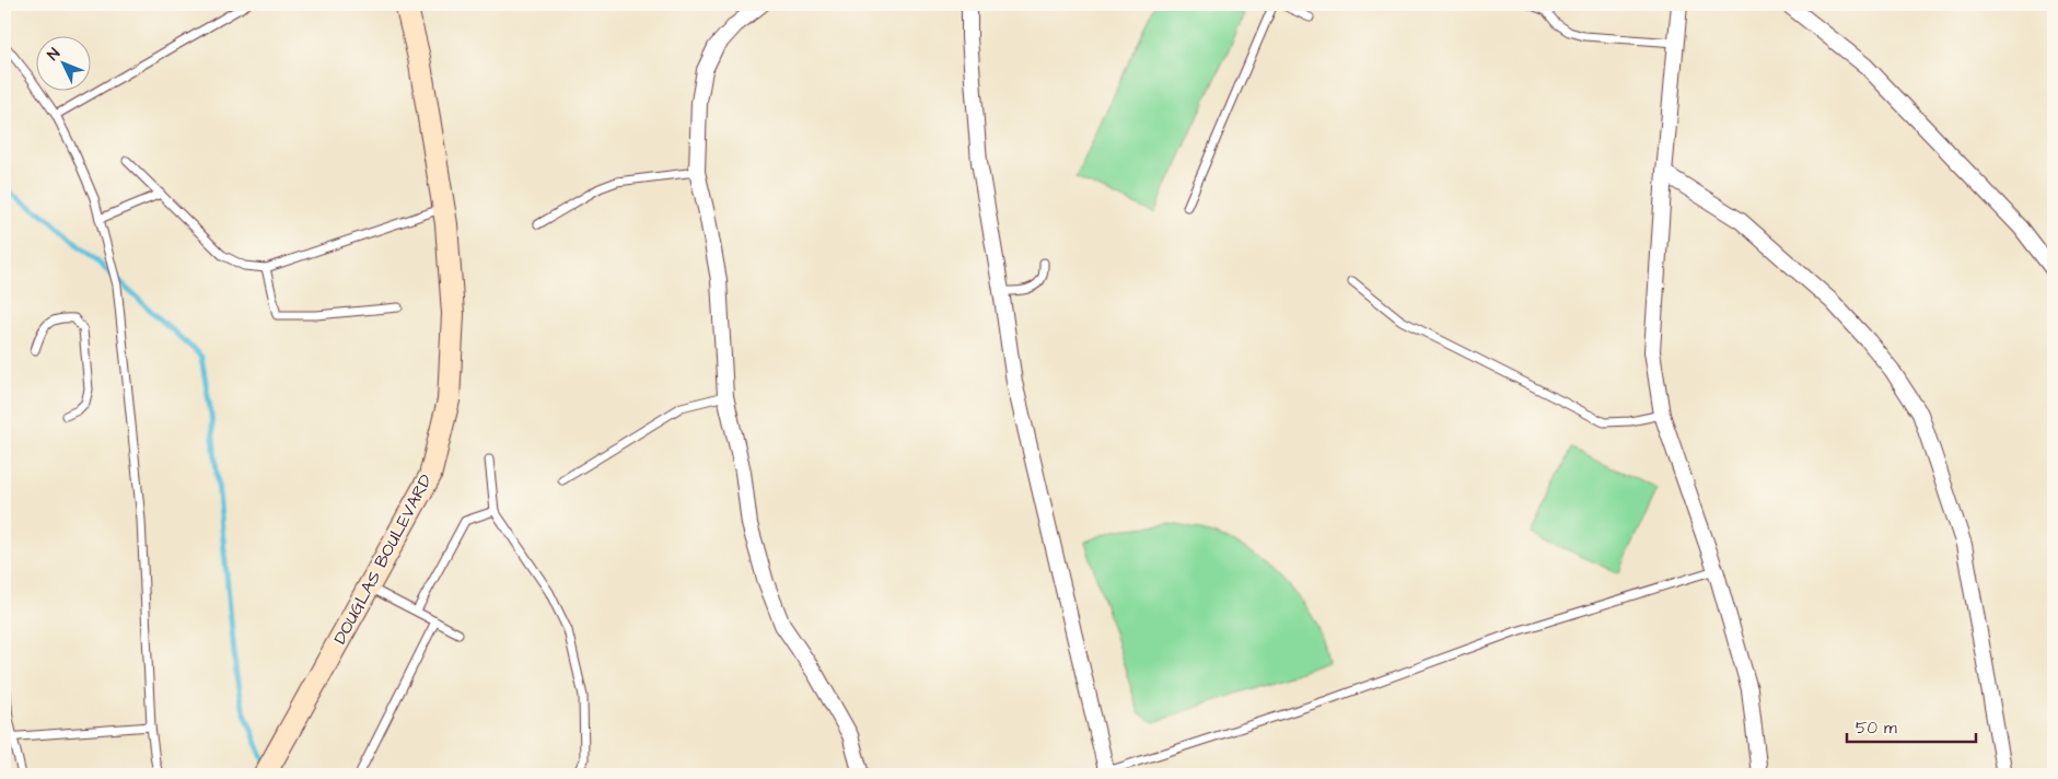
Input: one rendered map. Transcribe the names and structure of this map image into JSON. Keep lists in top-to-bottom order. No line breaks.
{"streets":{"street":["DOUGLAS BOULEVARD"]},"scale_bar":"50 m","north":"top left"}
